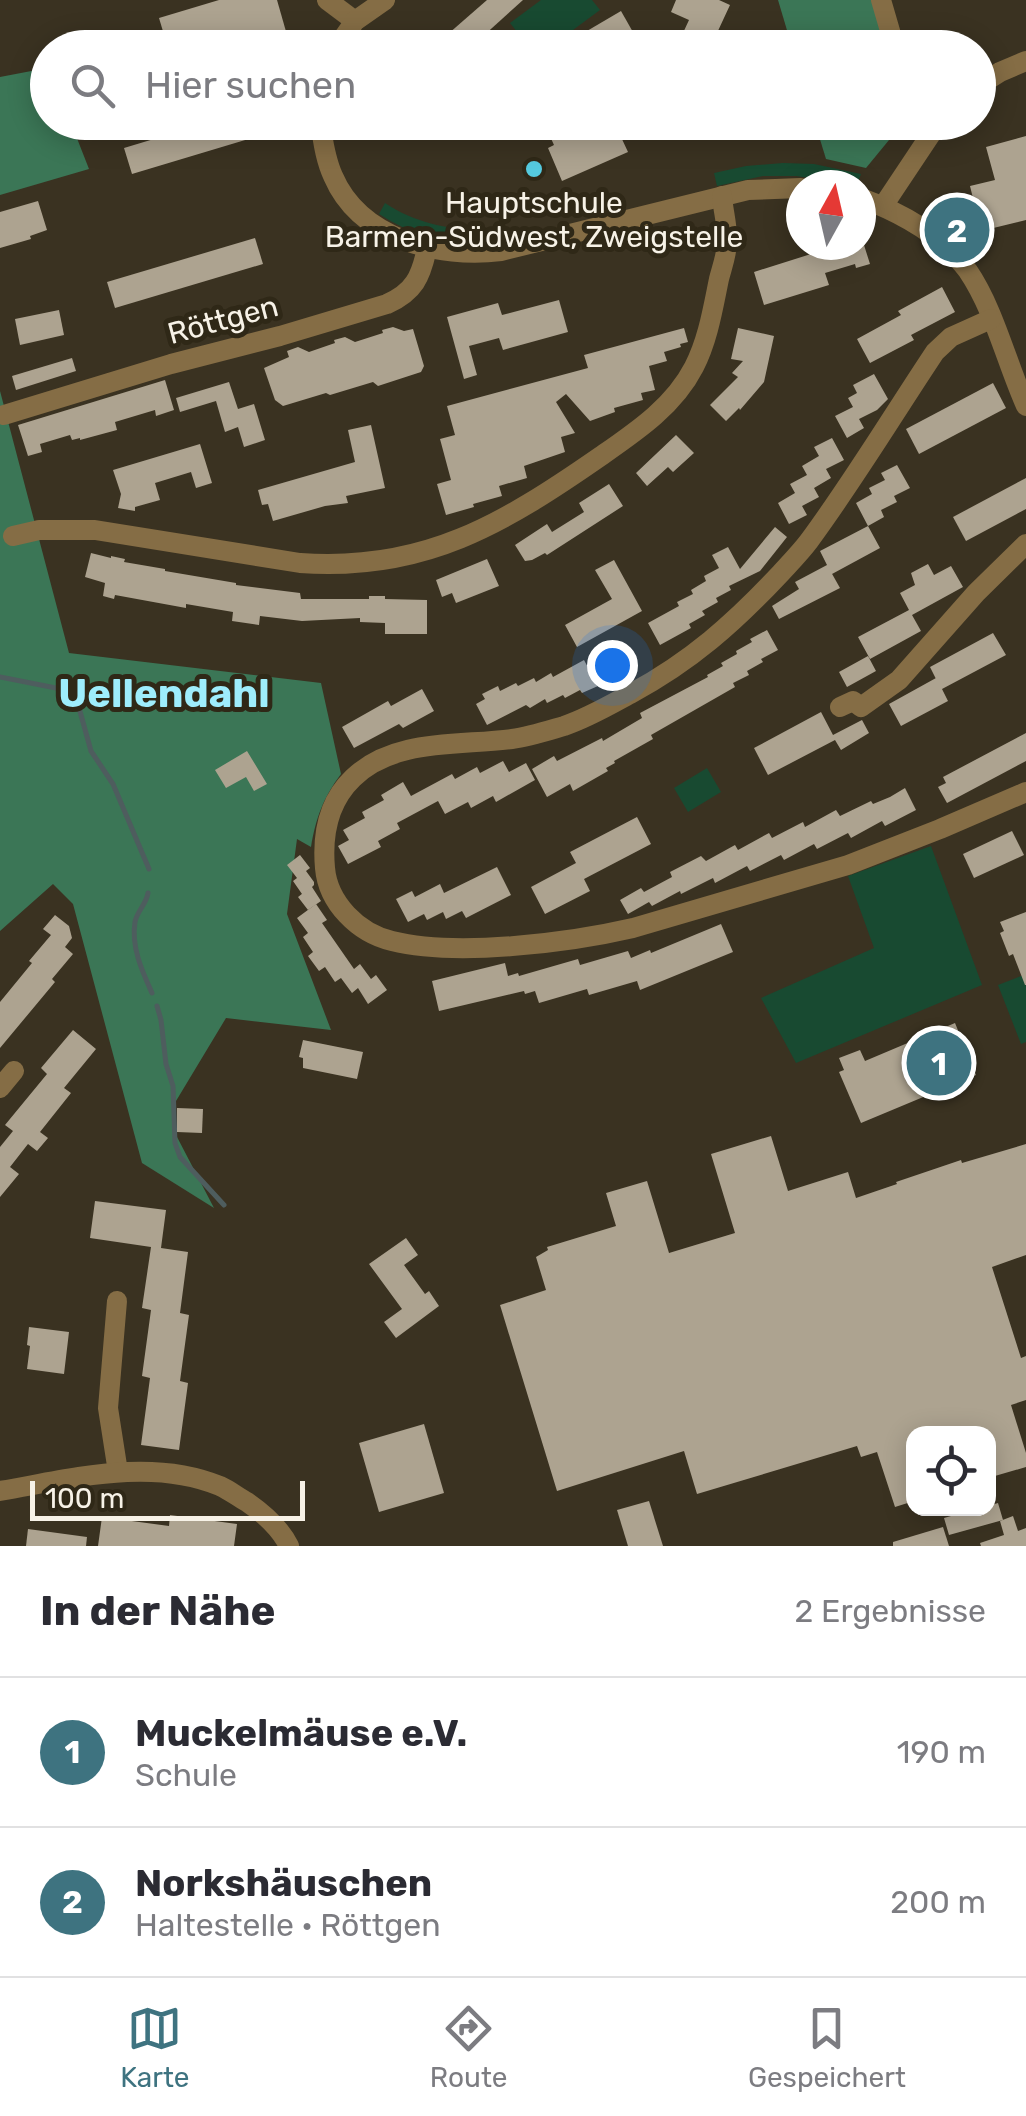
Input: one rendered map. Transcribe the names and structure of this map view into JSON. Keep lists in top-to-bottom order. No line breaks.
{"streets":{"street":["Röttgen"]},"districts":["Uellendahl"],"places":["Hauptschule Barmen-Südwest, Zweigstelle"],"scale_bar":"100 m","north":"top","page":{"search":"Hier suchen","pins":["2","1"],"scale":"100 m","heading":["In der Nähe","2 Ergebnisse"],"list":[{"mark":"1","name":"Muckelmäuse e.V.","note":"Schule","value":"190 m"},{"mark":"2","name":"Norkshäuschen","note":"Haltestelle · Röttgen","value":"200 m"}],"nav":["Karte","Route","Gespeichert"]}}
